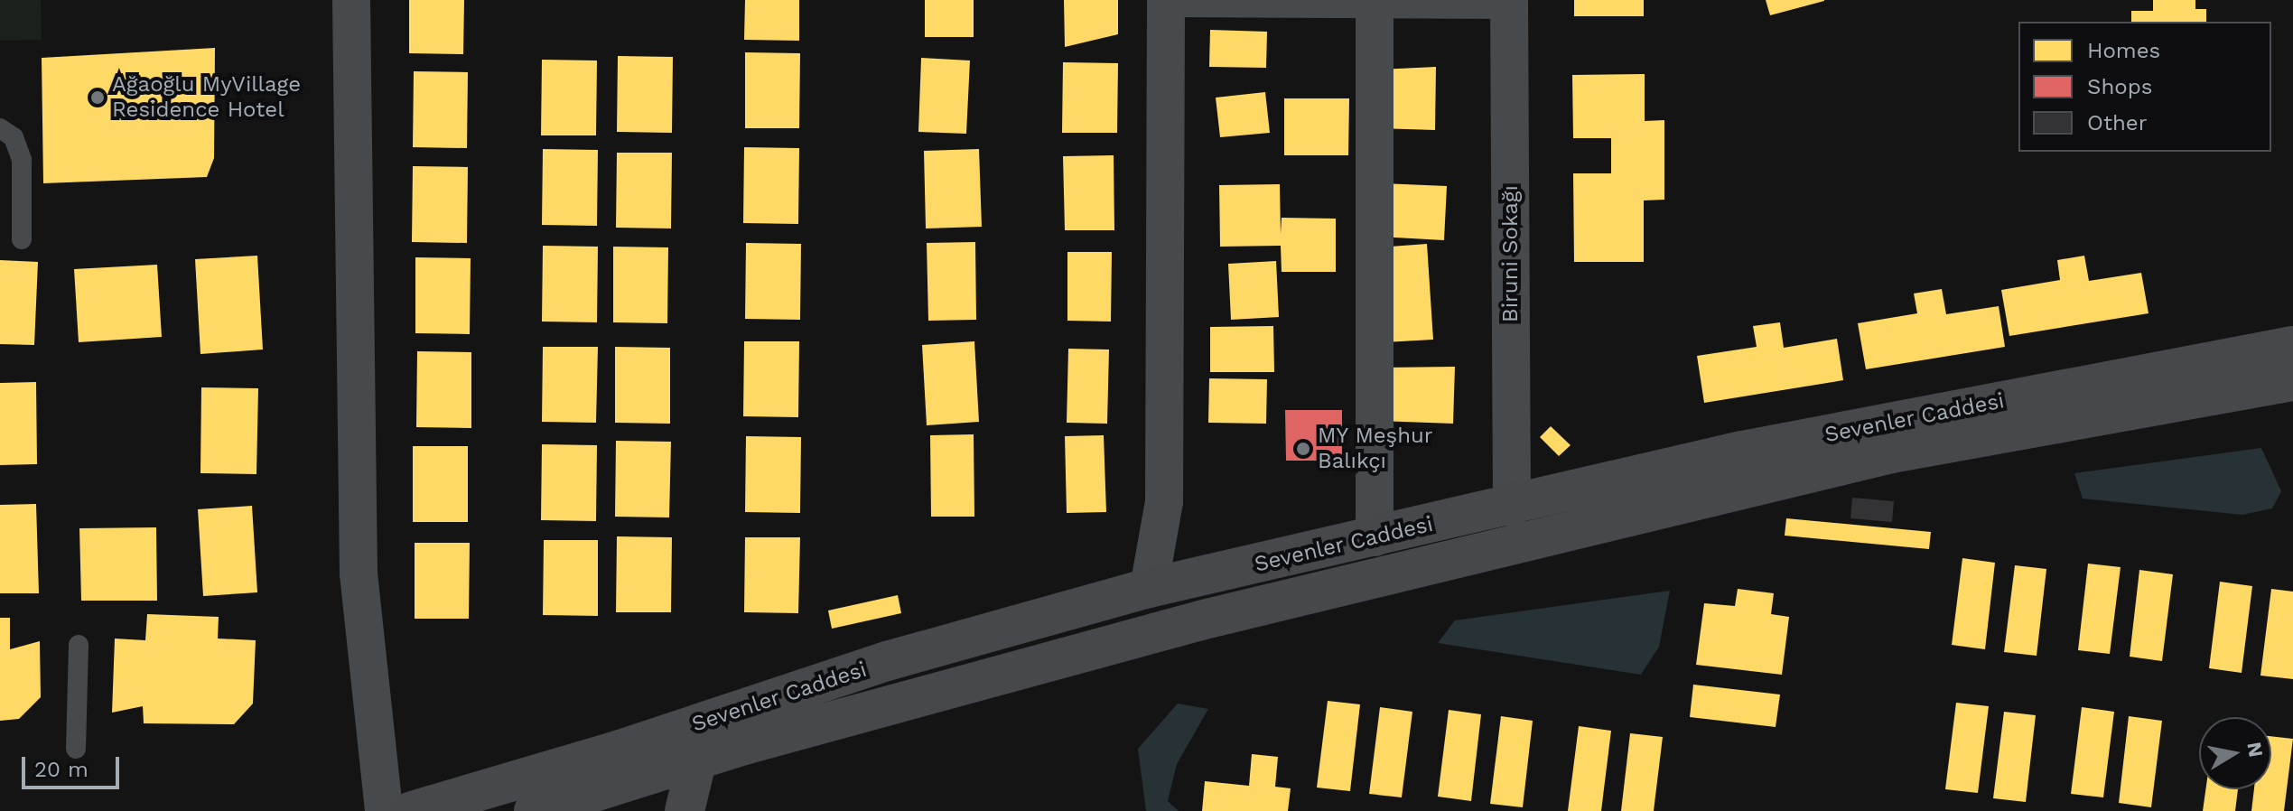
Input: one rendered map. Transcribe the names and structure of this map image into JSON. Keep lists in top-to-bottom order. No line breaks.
{"streets":{"main road":["Sevenler Caddesi"],"street":["Biruni Sokağı"]},"crossings":[["Biruni Sokağı","Sevenler Caddesi"]],"places":["Ağaoğlu MyVillage Residence Hotel","MY Meşhur Balıkçı"],"legend":["Homes","Shops","Other"],"scale_bar":"20 m","north":"right"}
